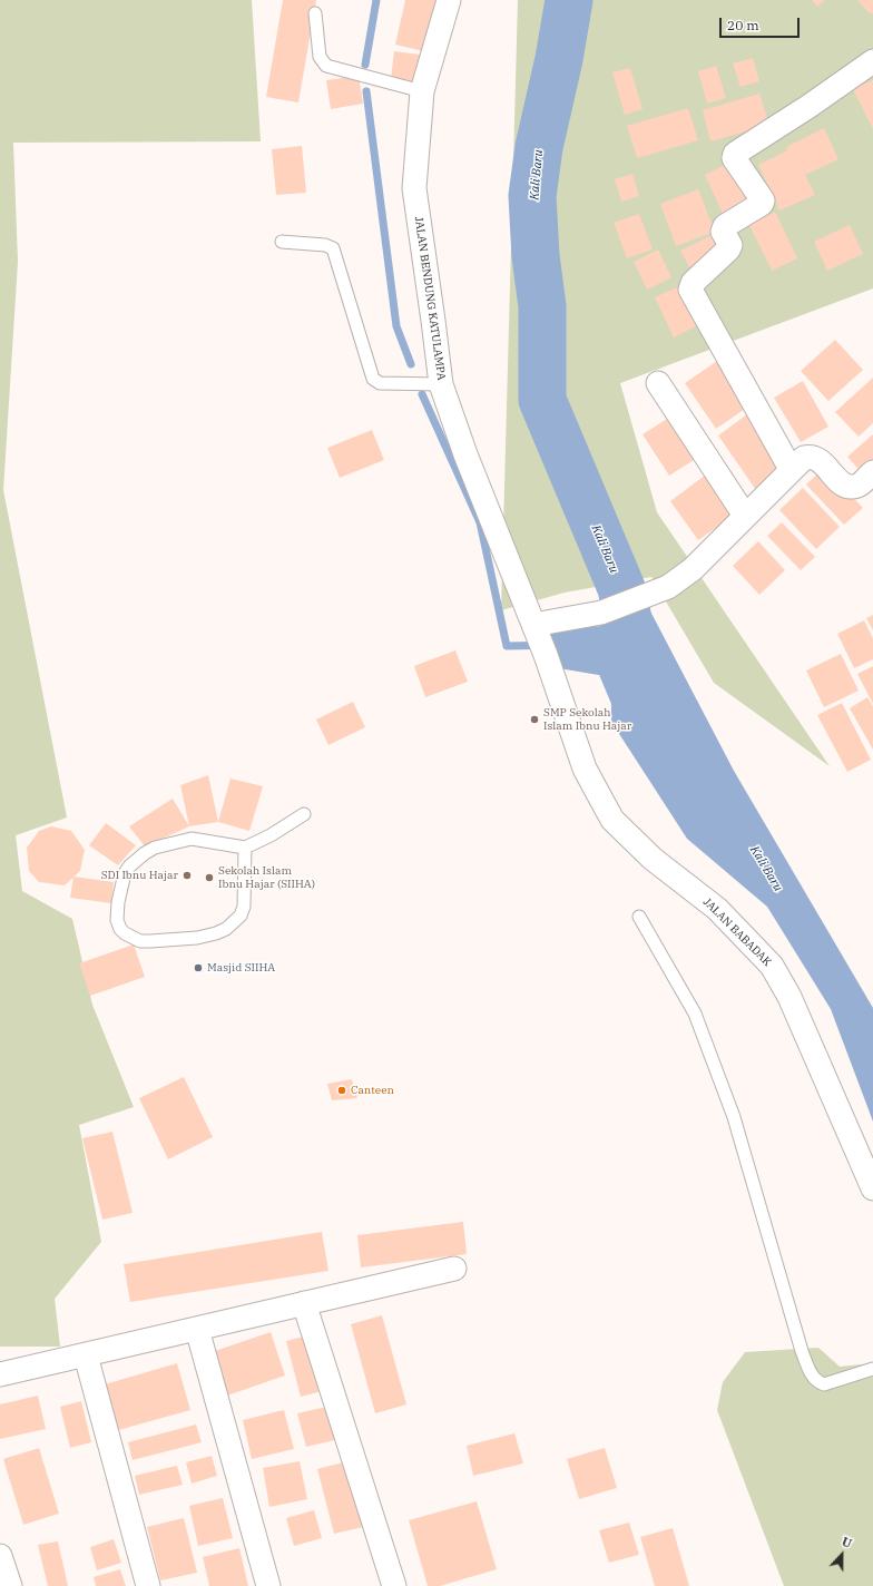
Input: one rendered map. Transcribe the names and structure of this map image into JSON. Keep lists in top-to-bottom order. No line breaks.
{"streets":{"street":["JALAN BENDUNG KATULAMPA","JALAN BABADAK"]},"crossings":[["JALAN BENDUNG KATULAMPA","JALAN BABADAK"]],"water":["Kali Baru"],"places":["SMP Sekolah Islam Ibnu Hajar","SDI Ibnu Hajar","Sekolah Islam Ibnu Hajar (SIIHA)","Masjid SIIHA","Canteen"],"scale_bar":"20 m","north":"top"}
